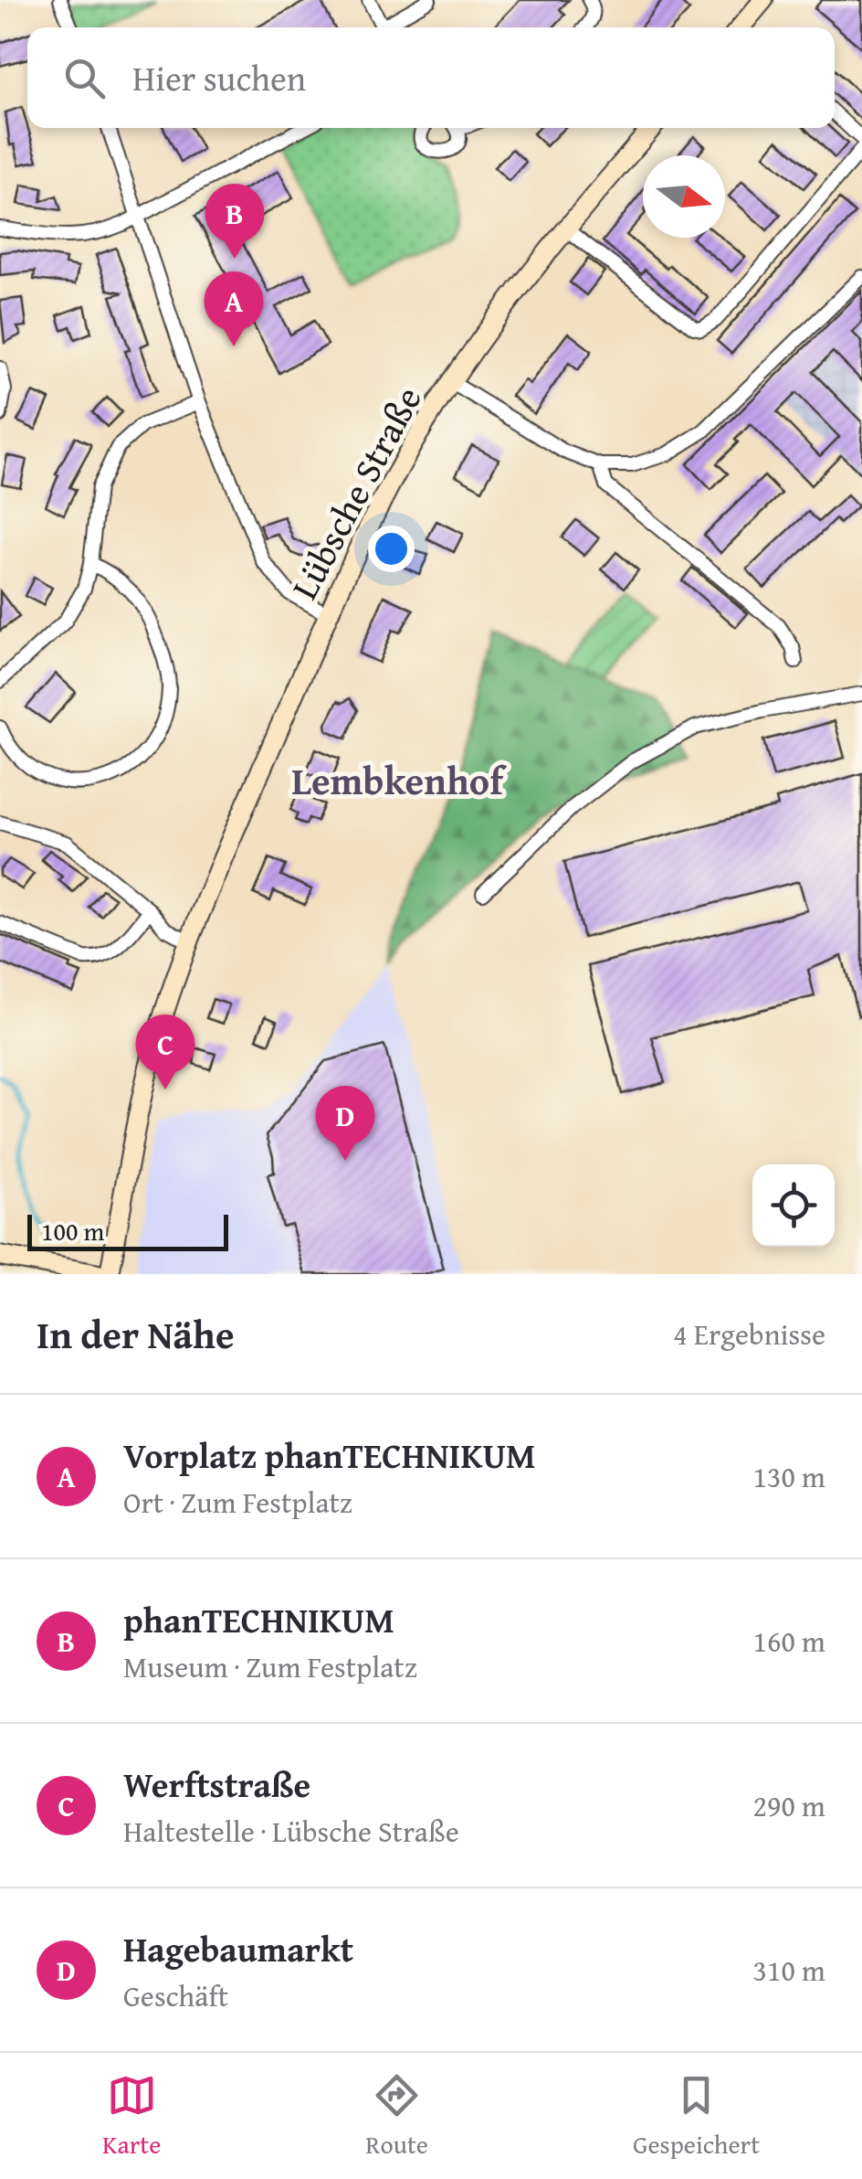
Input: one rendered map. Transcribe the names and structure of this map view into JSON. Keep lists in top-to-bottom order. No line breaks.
{"streets":{"street":["Lübsche Straße"]},"districts":["Lembkenhof"],"scale_bar":"100 m","north":"right","page":{"search":"Hier suchen","pins":["B","A","C","D"],"scale":"100 m","heading":["In der Nähe","4 Ergebnisse"],"list":[{"mark":"A","name":"Vorplatz phanTECHNIKUM","note":"Ort · Zum Festplatz","value":"130 m"},{"mark":"B","name":"phanTECHNIKUM","note":"Museum · Zum Festplatz","value":"160 m"},{"mark":"C","name":"Werftstraße","note":"Haltestelle · Lübsche Straße","value":"290 m"},{"mark":"D","name":"Hagebaumarkt","note":"Geschäft","value":"310 m"}],"nav":["Karte","Route","Gespeichert"]}}
